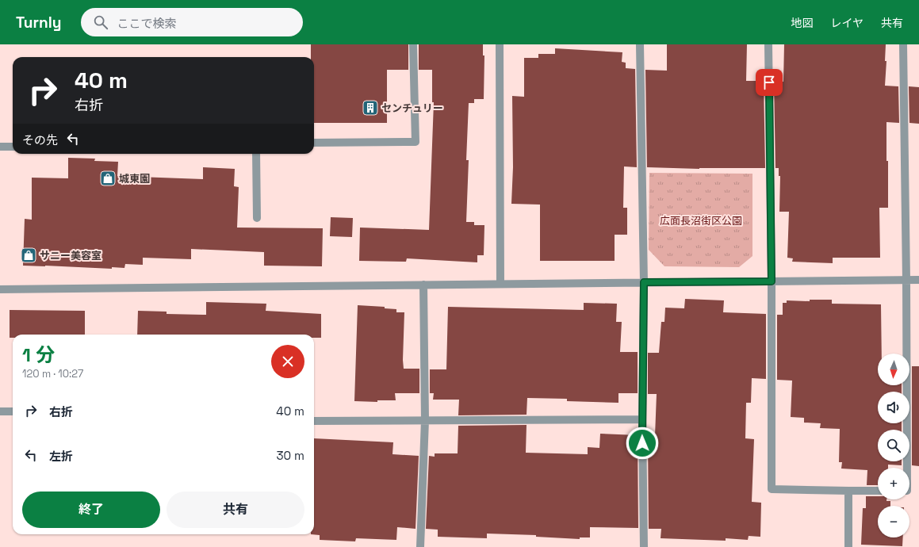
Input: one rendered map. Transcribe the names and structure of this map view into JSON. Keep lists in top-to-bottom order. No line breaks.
{"parks":["広面長沼街区公園"],"places":{"building":["センチュリー"],"shop":["城東園","サニー美容室"]},"north":"bottom","page":{"header":"Turnly","search":"ここで検索","nav":["地図","レイヤ","共有"],"turn":["40 m","右折"],"then":"その先","heading":["1 分","120 m · 10:27"],"map_buttons":["+","−"],"list":[{"name":"右折","value":"40 m"},{"name":"左折","value":"30 m"}],"buttons":["終了","共有"]}}
